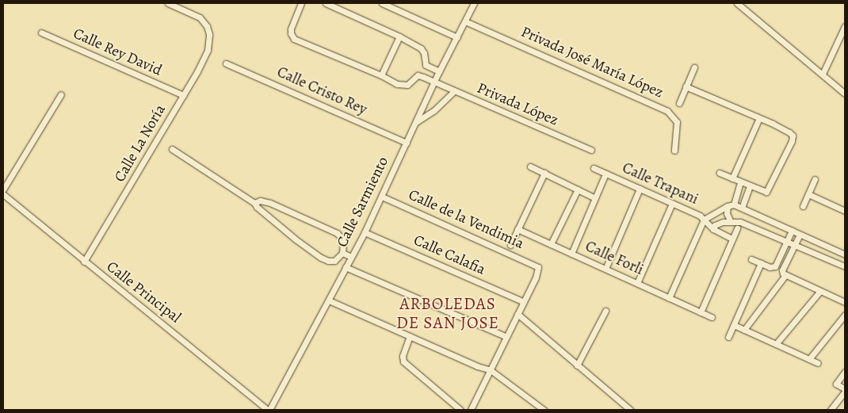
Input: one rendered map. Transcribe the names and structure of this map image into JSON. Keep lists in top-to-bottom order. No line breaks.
{"streets":{"street":["Calle Rey David","Privada José María López","Calle Cristo Rey","Privada López","Calle La Noría","Calle Trapani","Calle Sarmiento","Calle de la Vendimia","Calle Calafia","Calle Forli","Calle Principal"]},"crossings":[["Calle Rey David","Calle La Noría"],["Privada José María López","Calle Sarmiento"],["Calle Cristo Rey","Calle Sarmiento"],["Privada López","Calle Sarmiento"],["Calle La Noría","Calle Principal"],["Calle Sarmiento","Calle de la Vendimia"],["Calle Sarmiento","Calle Calafia"],["Calle Sarmiento","Calle Principal"],["Calle de la Vendimia","Calle Calafia"]],"districts":["ARBOLEDAS DE SAN JOSE"]}
